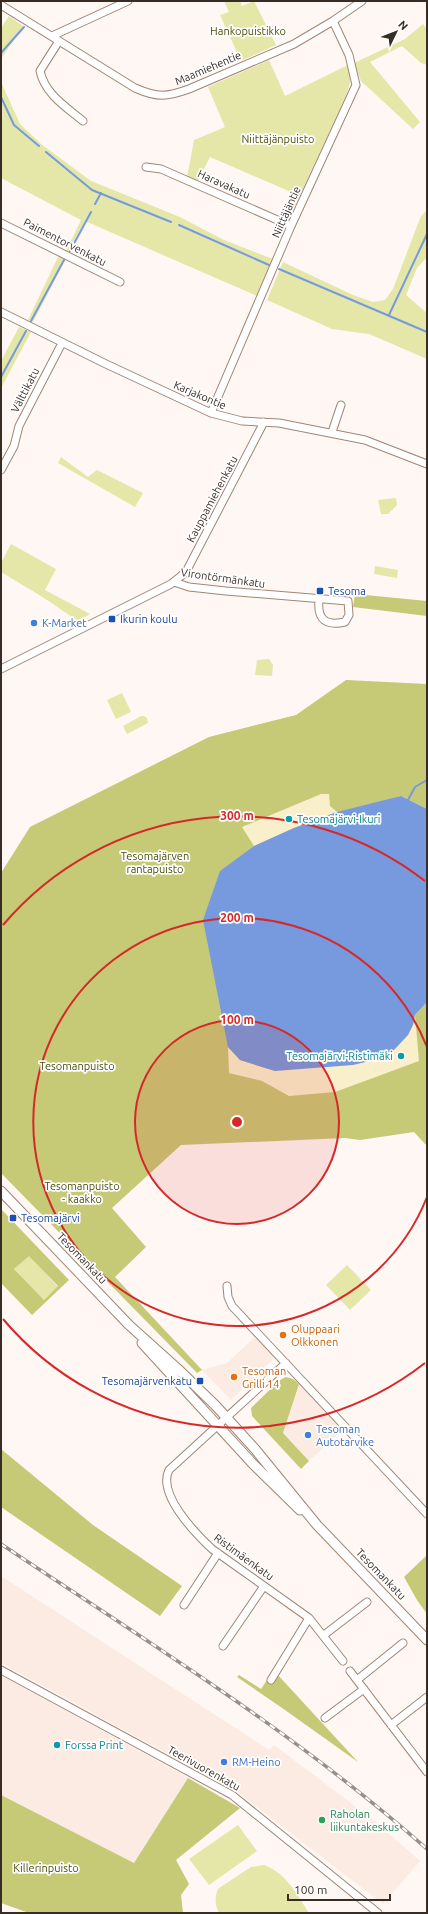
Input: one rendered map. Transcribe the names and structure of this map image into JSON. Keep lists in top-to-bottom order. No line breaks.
{"streets":{"main road":["Tesomankatu"],"street":["Maamiehentie","Haravakatu","Niittäjäntie","Paimentorvenkatu","Välttikatu","Karjakontie","Kauppamiehenkatu","Virontörmänkatu","Ristimäenkatu","Teerivuorenkatu"]},"crossings":[["Maamiehentie","Niittäjäntie"],["Haravakatu","Niittäjäntie"],["Niittäjäntie","Karjakontie"],["Välttikatu","Karjakontie"],["Karjakontie","Kauppamiehenkatu"],["Kauppamiehenkatu","Virontörmänkatu"],["Tesomankatu","Ristimäenkatu"]],"parks":["Hankopuistikko","Niittäjänpuisto","Tesomajärven rantapuisto","Tesomanpuisto","Tesomanpuisto - kaakko","Killerinpuisto"],"places":{"transit":["Tesoma","Ikurin koulu","Tesomajärvi","Tesomajärvenkatu"],"other":["K-Market","Tesomajärvi-Ikuri","Tesomajärvi-Ristimäki","Oluppaari Olkkonen","Tesoman Grilli 14","Tesoman Autotarvike","Forssa Print","RM-Heino","Raholan liikuntakeskus"]},"scale_bar":"100 m","north":"top right","rings":["300 m","200 m","100 m"]}
